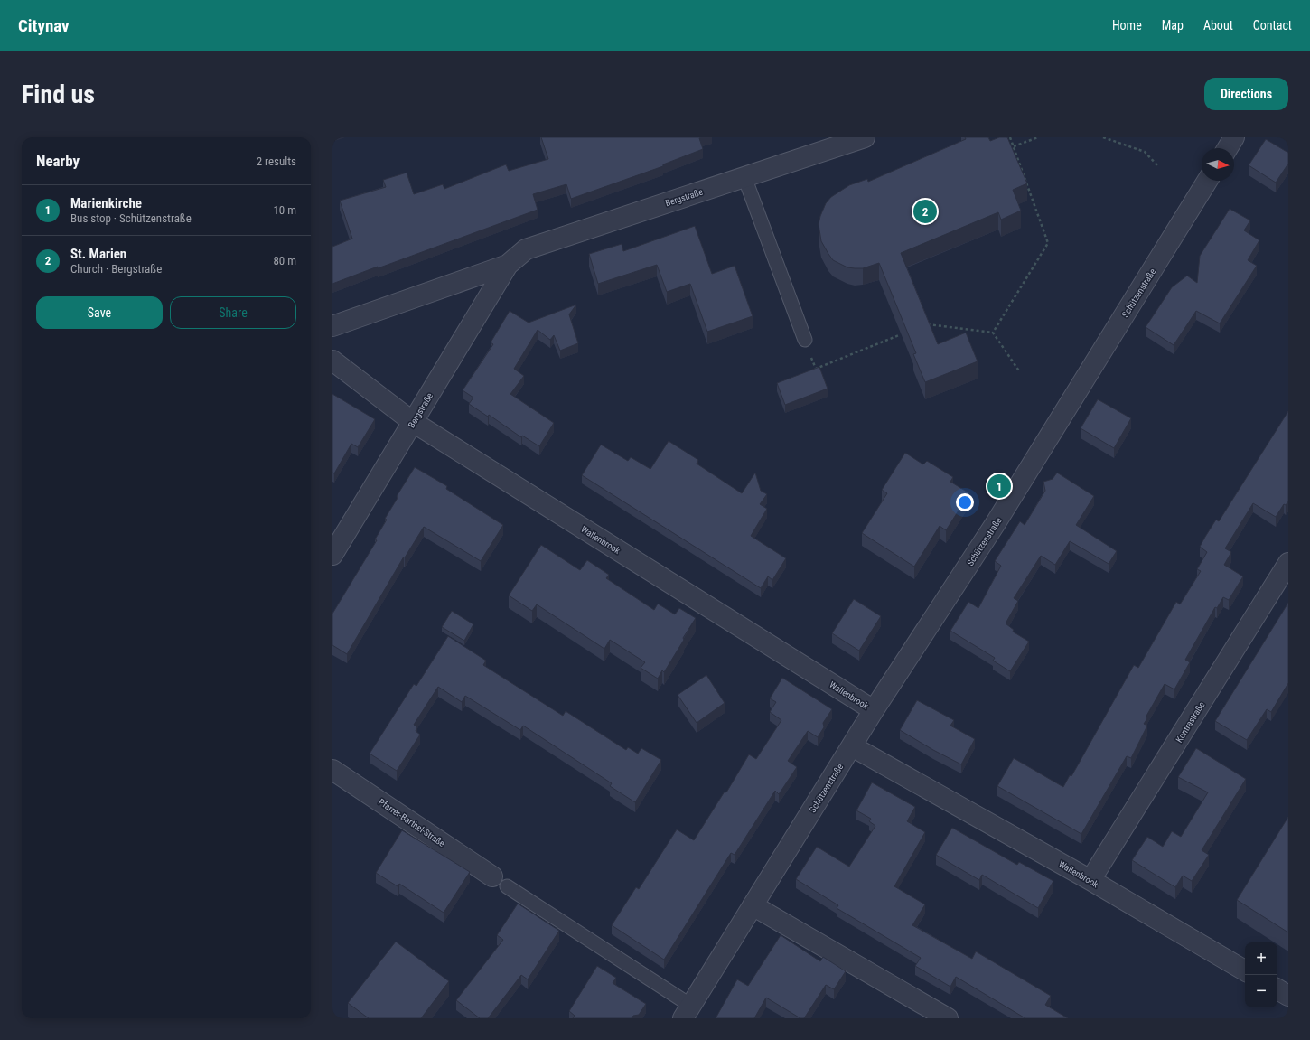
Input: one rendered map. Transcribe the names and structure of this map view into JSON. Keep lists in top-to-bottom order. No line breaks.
{"streets":{"street":["Bergstraße","Schützenstraße","Wallenbrook","Kontrastraße","Pfarrer-Barthel-Straße"]},"crossings":[["Bergstraße","Wallenbrook"],["Schützenstraße","Wallenbrook"],["Wallenbrook","Kontrastraße"]],"north":"right","page":{"header":"Citynav","nav":["Home","Map","About","Contact"],"buttons":["Directions",["Save","Share"]],"title":"Find us","heading":["Nearby","2 results"],"list":[{"mark":"1","name":"Marienkirche","note":"Bus stop · Schützenstraße","value":"10 m"},{"mark":"2","name":"St. Marien","note":"Church · Bergstraße","value":"80 m"}],"pins":["2","1"],"map_buttons":["+","−"]}}
